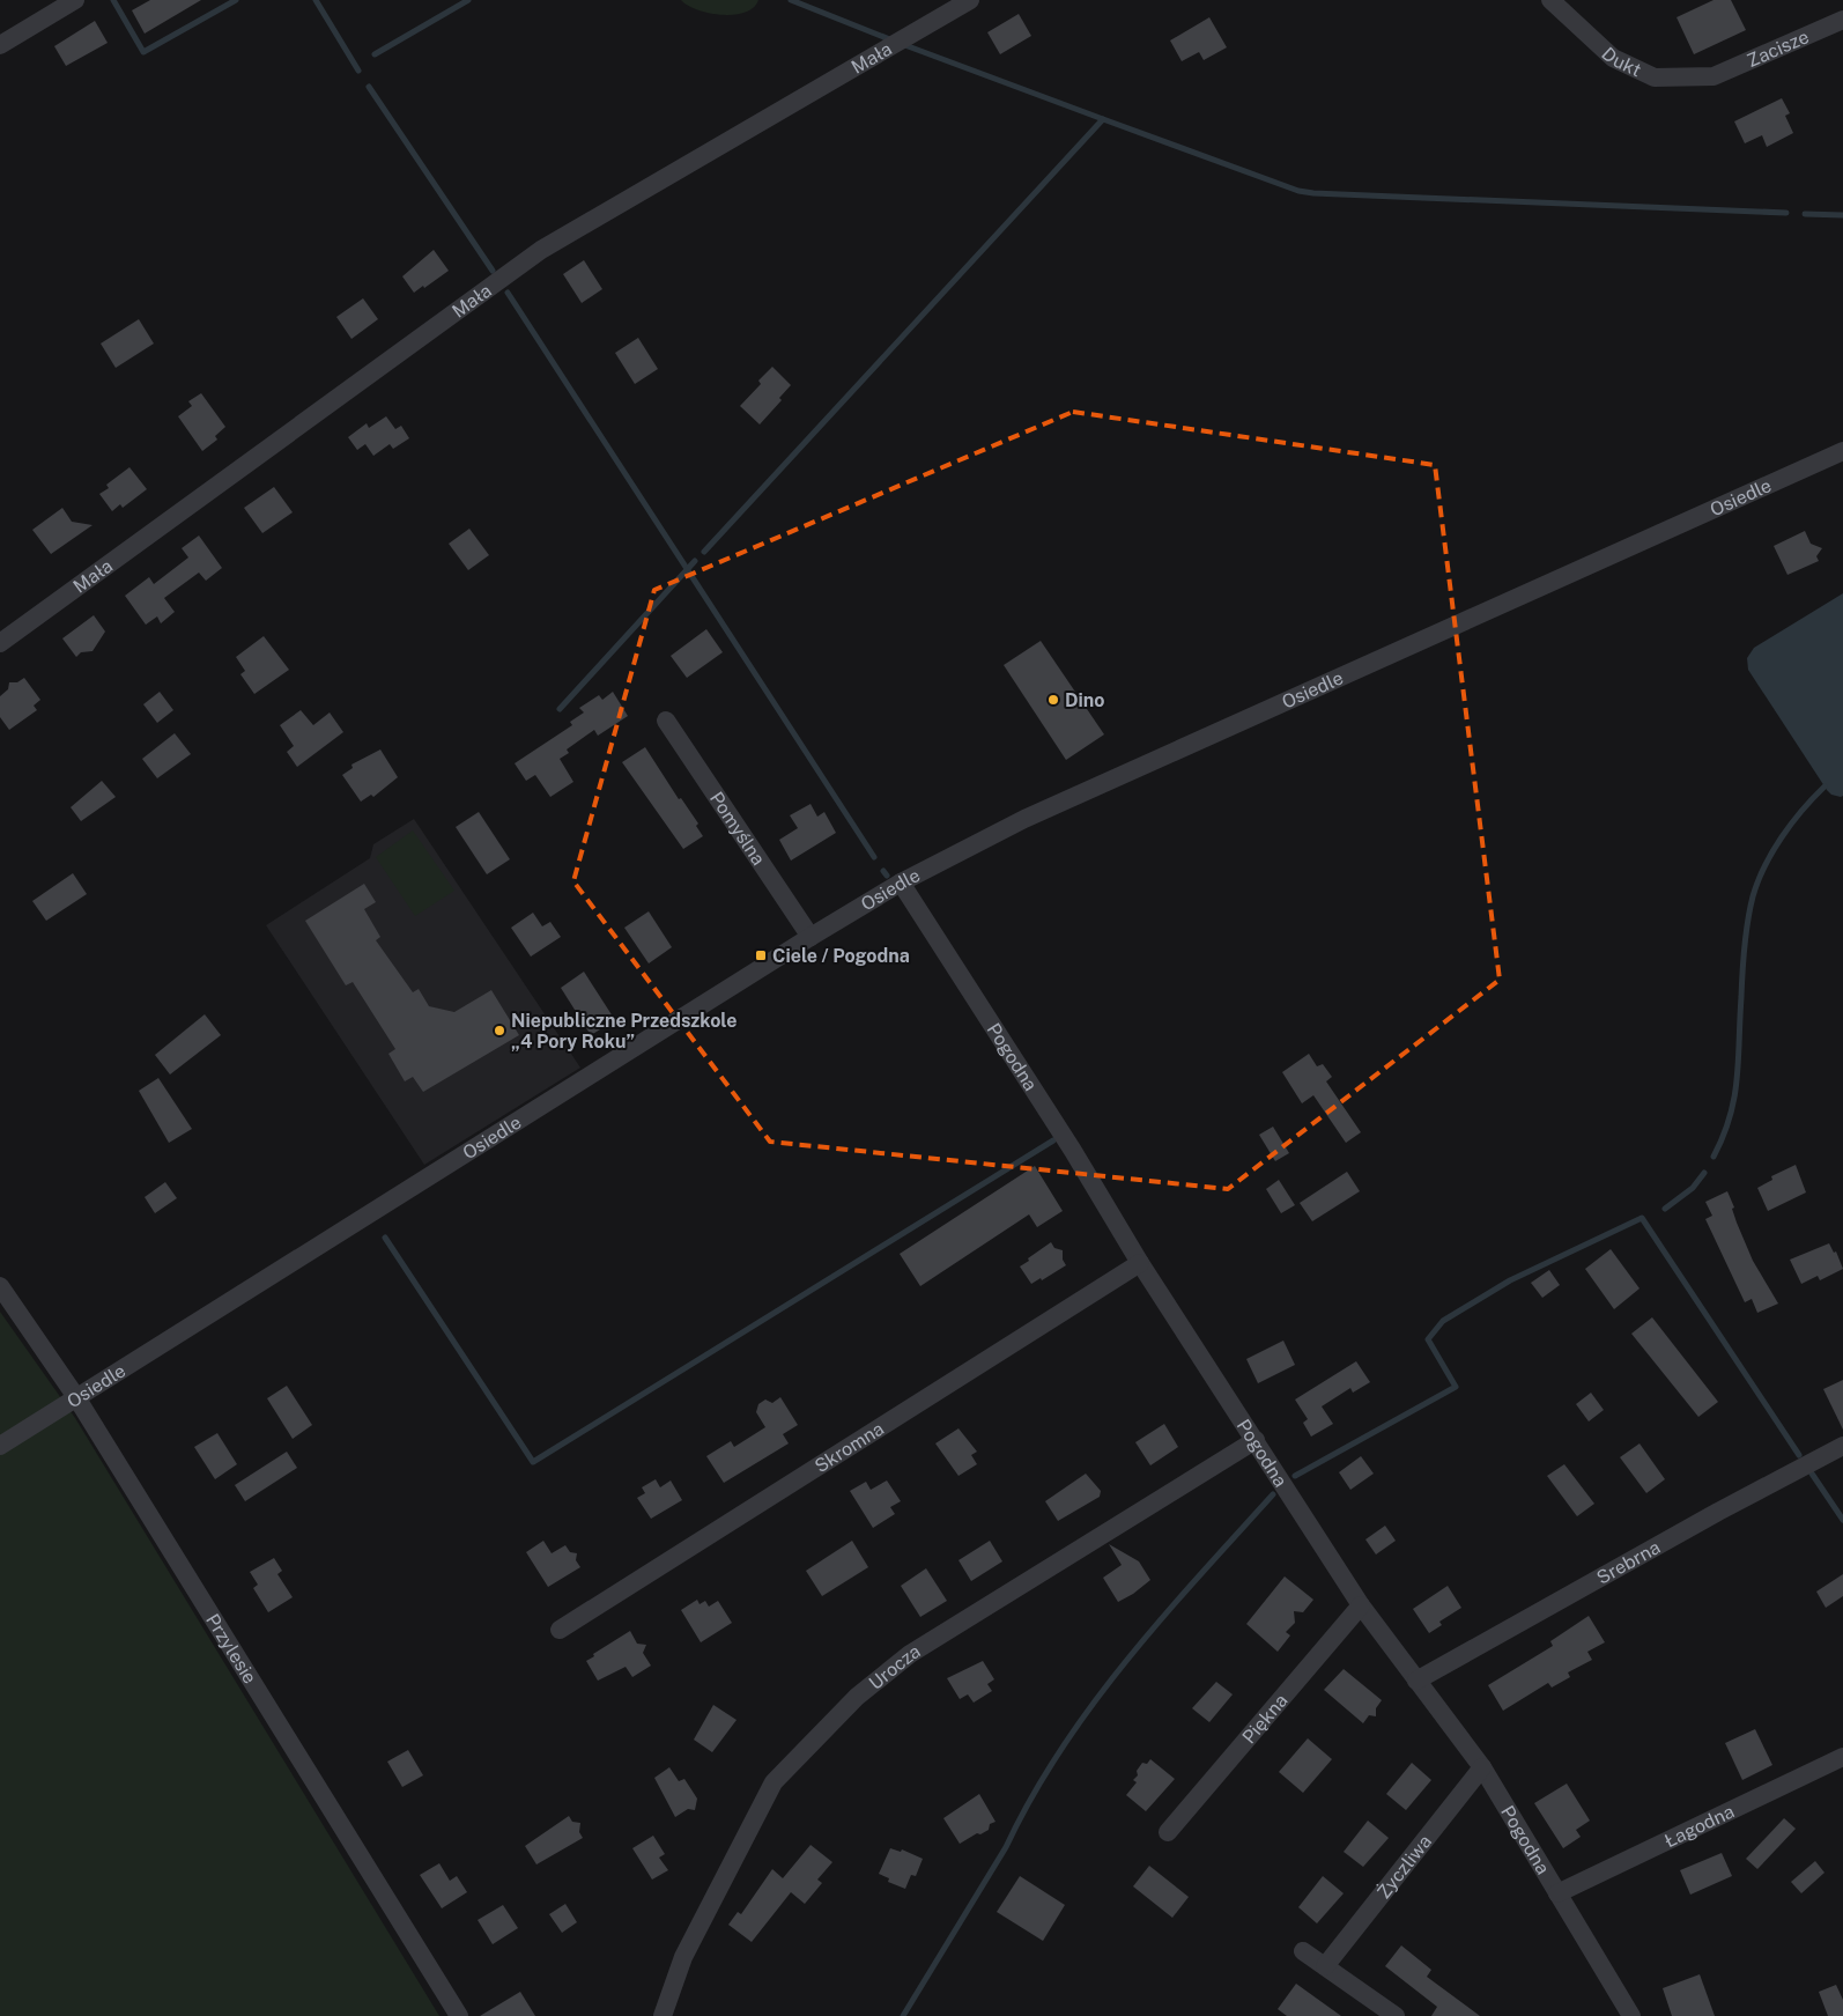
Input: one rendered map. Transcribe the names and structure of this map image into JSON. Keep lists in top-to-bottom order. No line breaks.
{"streets":{"street":["Zacisze","Mała","Dukt","Osiedle","Pomyślna","Pogodna","Skromna","Srebrna","Przylesie","Urocza","Piękna","Łagodna","Życzliwa"]},"crossings":[["Zacisze","Dukt"],["Osiedle","Pomyślna"],["Osiedle","Pogodna"],["Osiedle","Przylesie"],["Pogodna","Skromna"],["Pogodna","Srebrna"],["Pogodna","Urocza"],["Pogodna","Piękna"],["Pogodna","Łagodna"],["Pogodna","Życzliwa"]],"places":{"other":["Dino","Niepubliczne Przedszkole „4 Pory Roku”"],"transit":["Ciele / Pogodna"]}}
